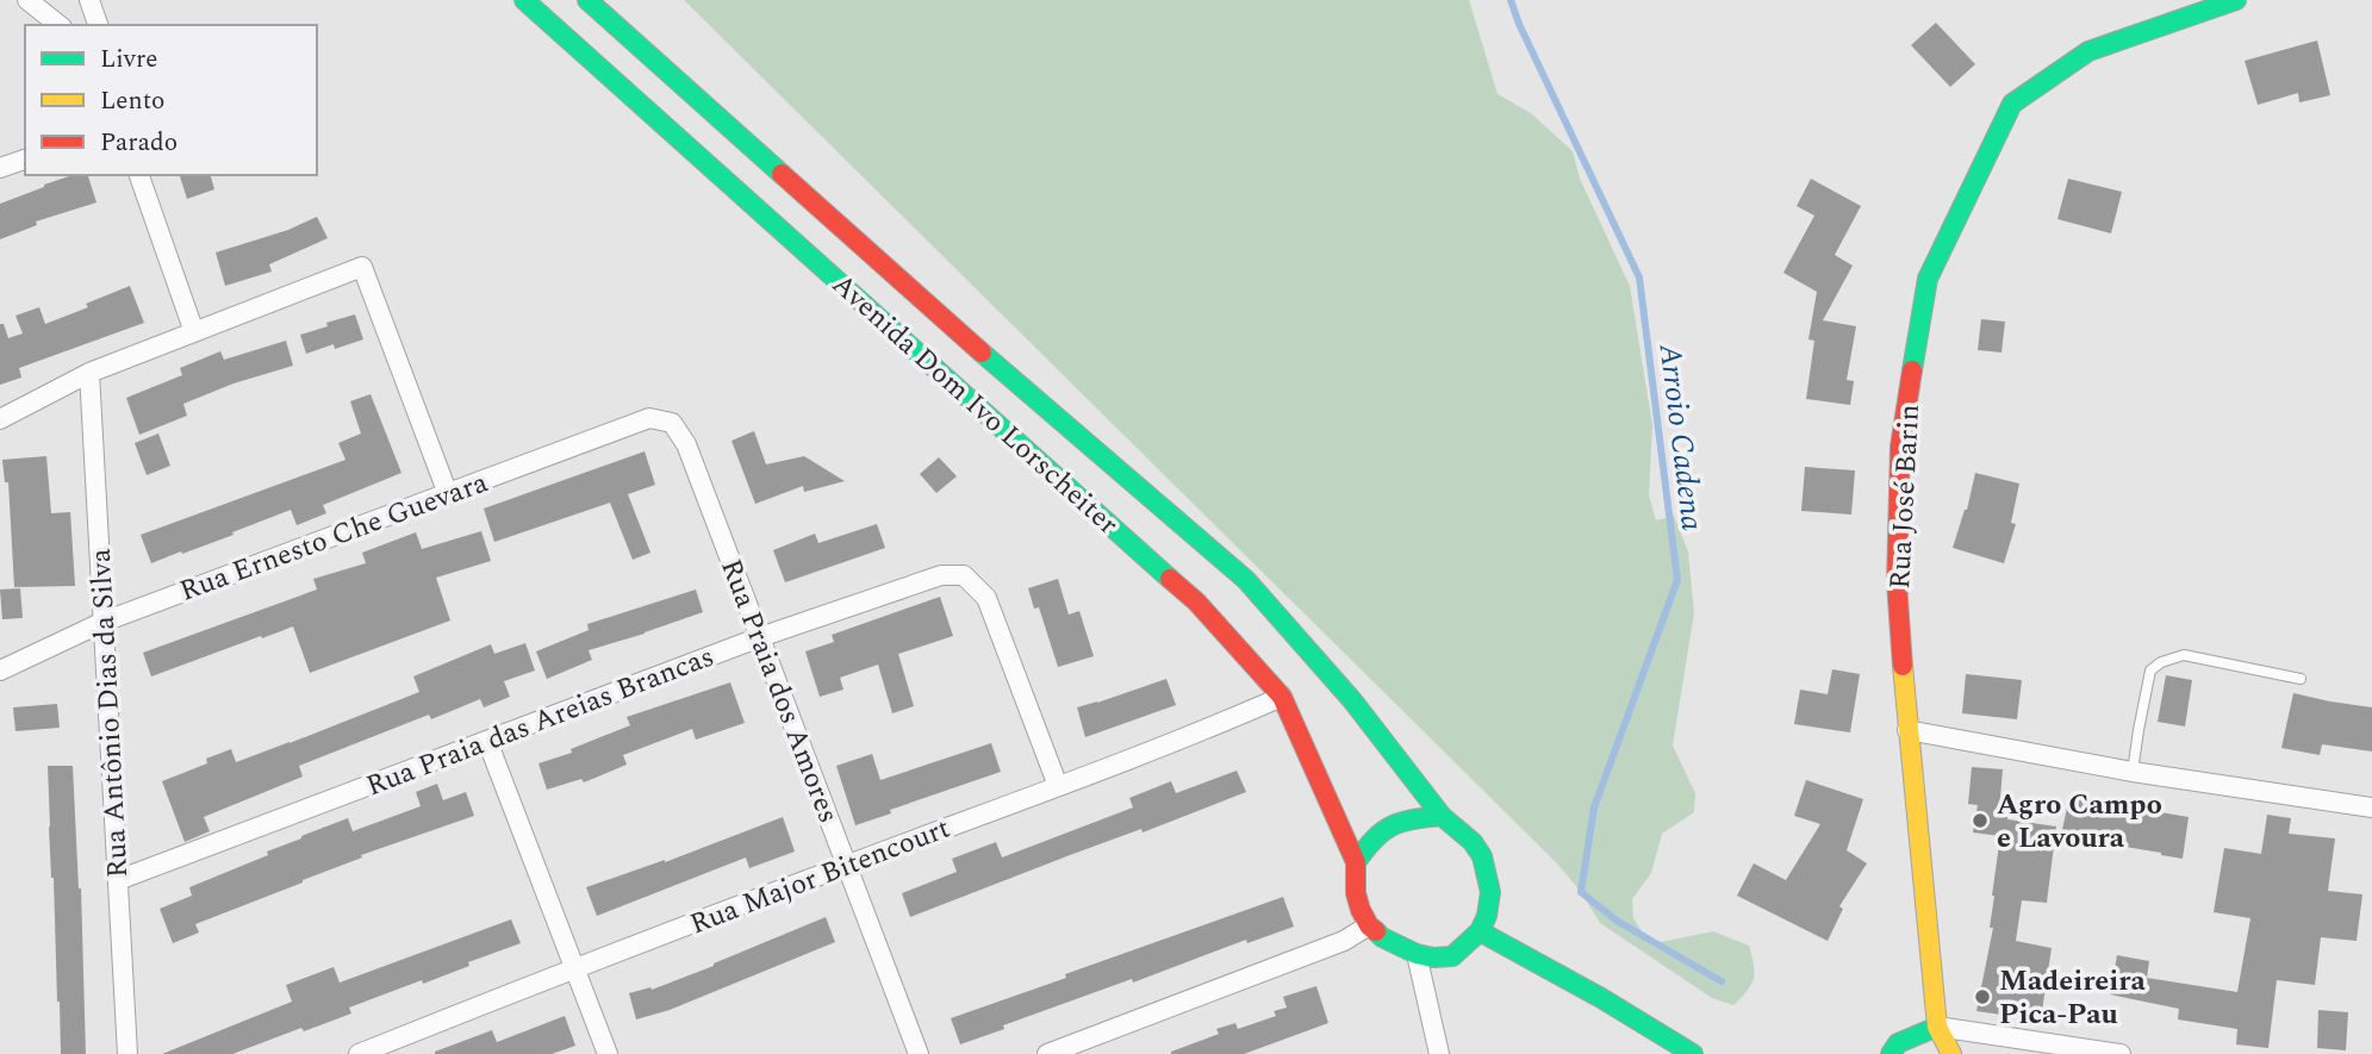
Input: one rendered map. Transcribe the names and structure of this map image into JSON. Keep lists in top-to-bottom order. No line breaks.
{"streets":{"main road":["Avenida Dom Ivo Lorscheiter","Rua José Barin"],"street":["Rua Ernesto Che Guevara","Rua Praia dos Amores","Rua Antônio Dias da Silva","Rua Praia das Areias Brancas","Rua Major Bitencourt"]},"crossings":[["Avenida Dom Ivo Lorscheiter","Rua Major Bitencourt"],["Rua Ernesto Che Guevara","Rua Praia dos Amores"],["Rua Ernesto Che Guevara","Rua Antônio Dias da Silva"],["Rua Praia dos Amores","Rua Praia das Areias Brancas"],["Rua Praia dos Amores","Rua Major Bitencourt"],["Rua Antônio Dias da Silva","Rua Praia das Areias Brancas"],["Rua Praia das Areias Brancas","Rua Major Bitencourt"]],"water":["Arroio Cadena"],"places":["Agro Campo e Lavoura","Madeireira Pica-Pau"],"legend":["Livre","Lento","Parado"]}
